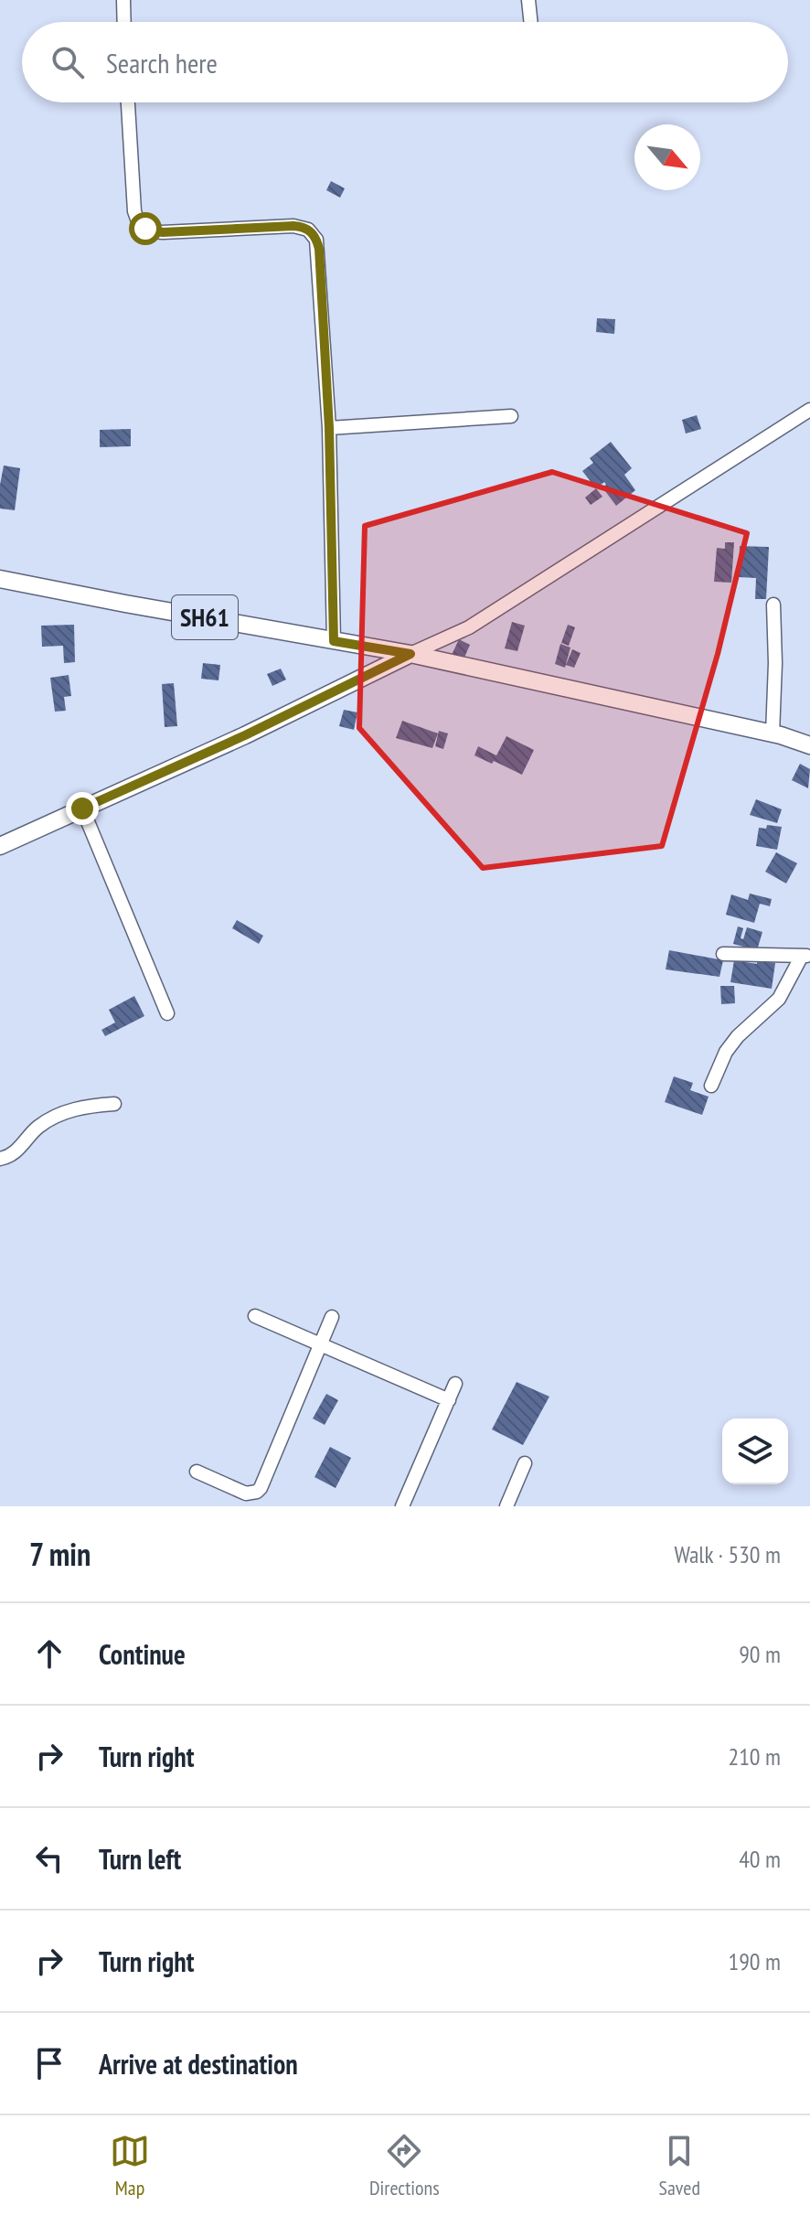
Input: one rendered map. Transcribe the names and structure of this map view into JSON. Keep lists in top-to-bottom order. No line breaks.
{"streets":{"main road":["SH61"]},"north":"bottom right","page":{"search":"Search here","heading":["7 min","Walk · 530 m"],"list":[["Continue","90 m"],["Turn right","210 m"],["Turn left","40 m"],["Turn right","190 m"],"Arrive at destination"],"nav":["Map","Directions","Saved"]}}
